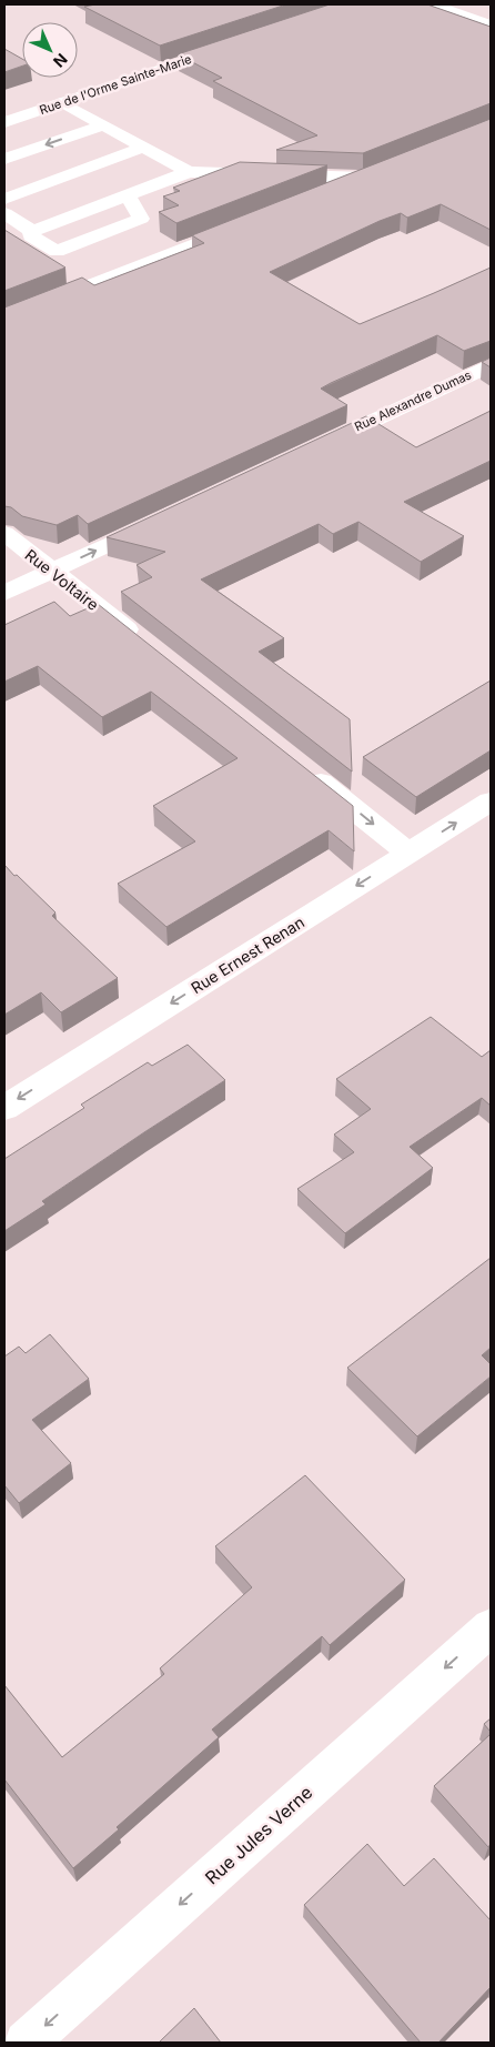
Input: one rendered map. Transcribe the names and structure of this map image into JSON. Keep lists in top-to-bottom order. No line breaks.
{"streets":{"street":["Rue de l'Orme Sainte-Marie","Rue Alexandre Dumas","Rue Voltaire","Rue Ernest Renan","Rue Jules Verne"]},"one_way":["Rue Jules Verne"],"north":"bottom right"}
